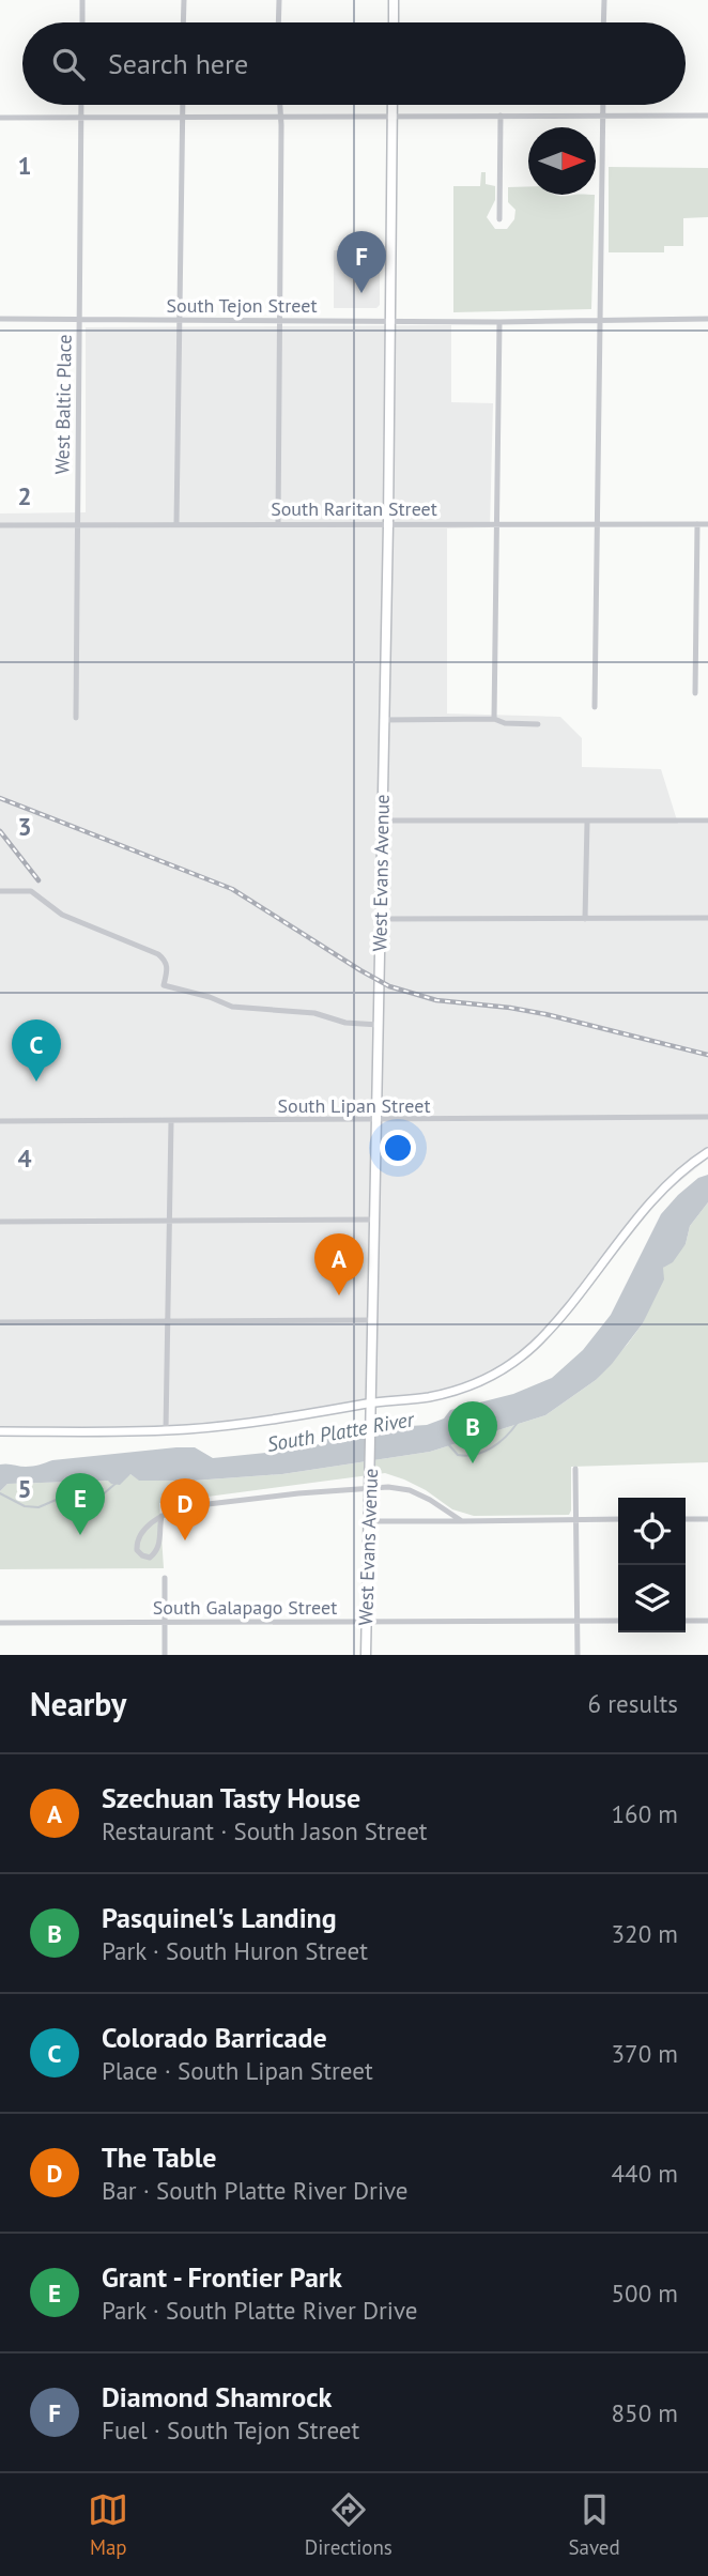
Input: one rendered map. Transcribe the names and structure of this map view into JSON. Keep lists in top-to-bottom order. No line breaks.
{"streets":{"main road":["West Evans Avenue"],"street":["South Tejon Street","West Baltic Place","South Raritan Street","South Lipan Street","South Galapago Street"]},"crossings":[["South Tejon Street","West Baltic Place"],["South Tejon Street","West Evans Avenue"],["West Baltic Place","South Raritan Street"],["South Raritan Street","West Evans Avenue"],["West Evans Avenue","South Lipan Street"],["West Evans Avenue","South Galapago Street"]],"water":["South Platte River"],"north":"right","page":{"search":"Search here","pins":["F","C","A","B","E","D"],"heading":["Nearby","6 results"],"list":[{"mark":"A","name":"Szechuan Tasty House","note":"Restaurant · South Jason Street","value":"160 m"},{"mark":"B","name":"Pasquinel's Landing","note":"Park · South Huron Street","value":"320 m"},{"mark":"C","name":"Colorado Barricade","note":"Place · South Lipan Street","value":"370 m"},{"mark":"D","name":"The Table","note":"Bar · South Platte River Drive","value":"440 m"},{"mark":"E","name":"Grant - Frontier Park","note":"Park · South Platte River Drive","value":"500 m"},{"mark":"F","name":"Diamond Shamrock","note":"Fuel · South Tejon Street","value":"850 m"}],"nav":["Map","Directions","Saved"]},"grid":{"rows":["1","2","3","4","5"]}}
